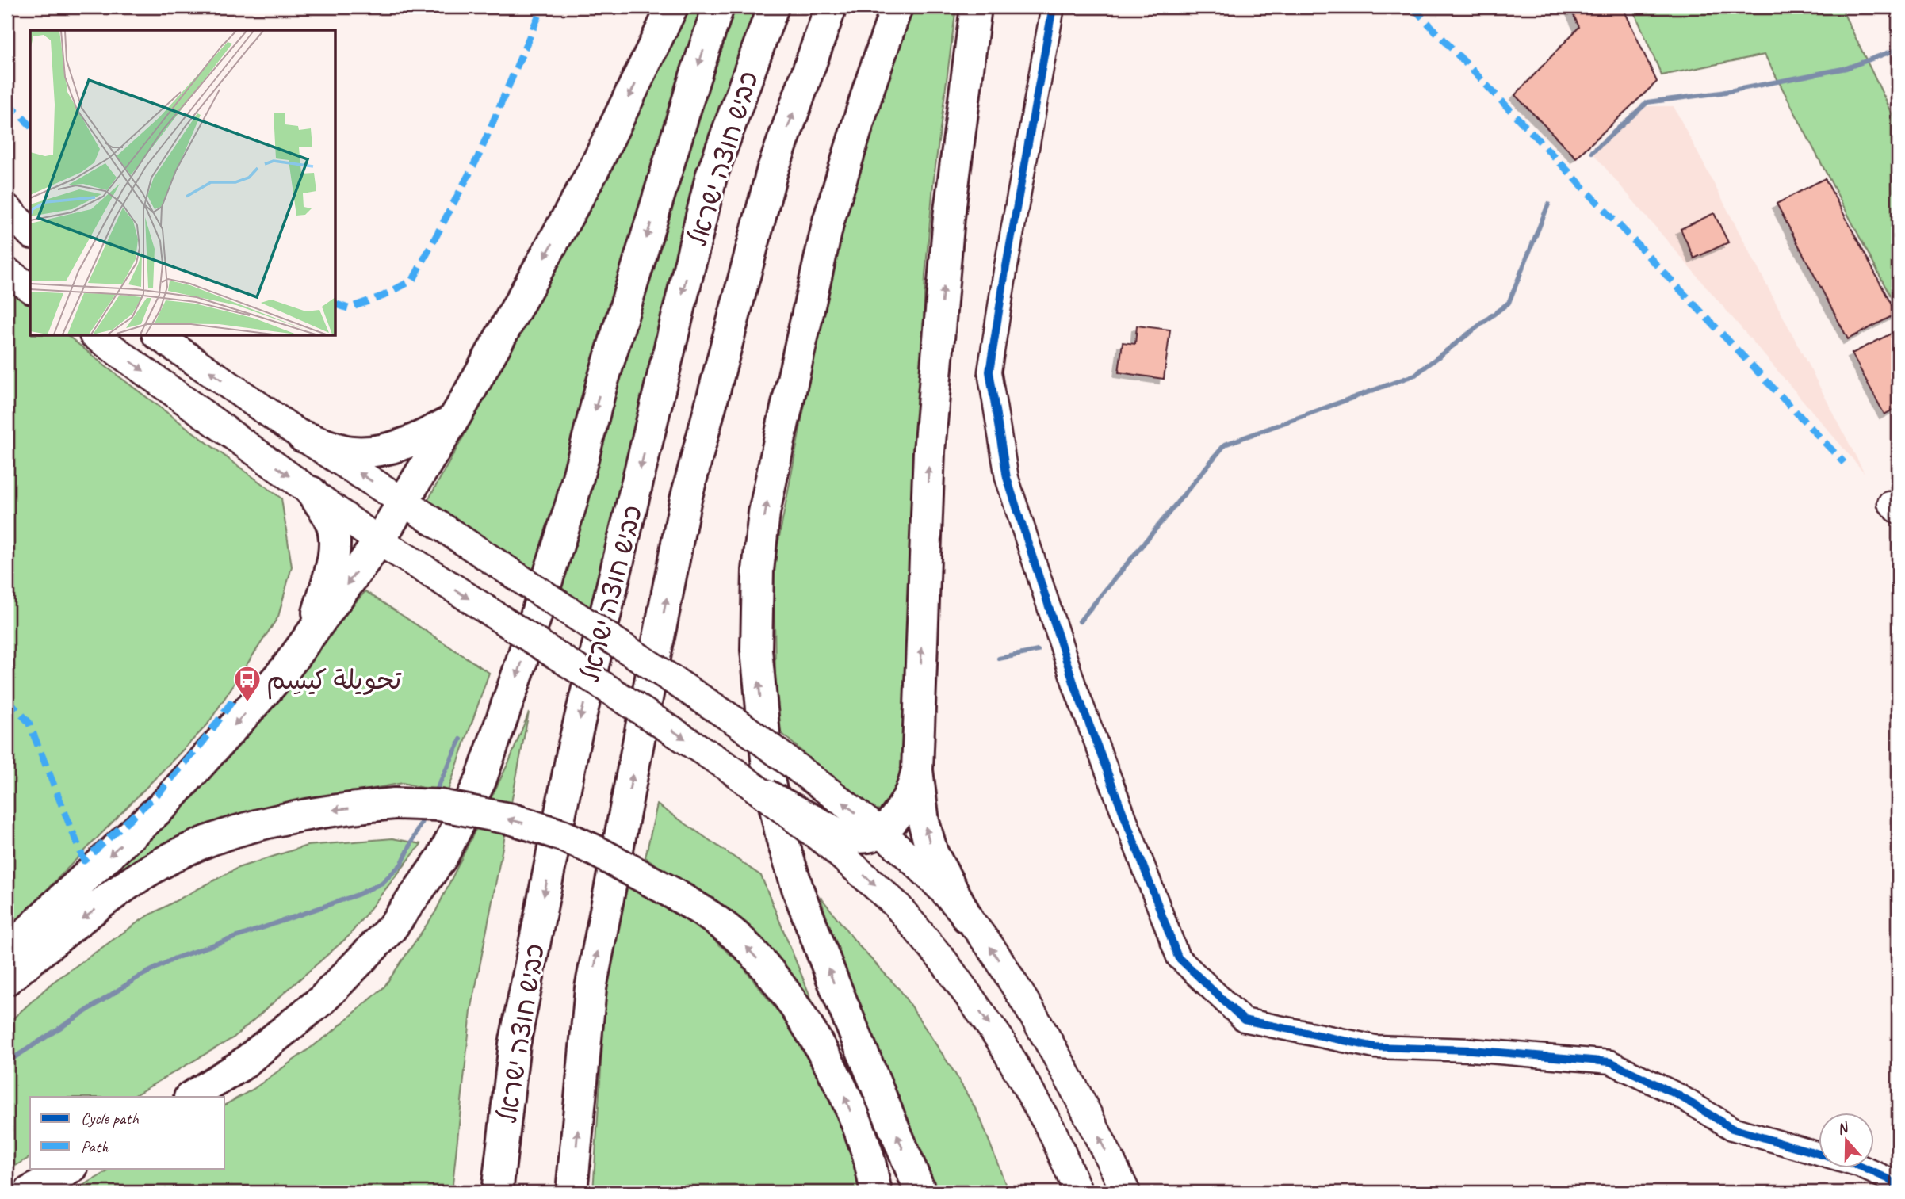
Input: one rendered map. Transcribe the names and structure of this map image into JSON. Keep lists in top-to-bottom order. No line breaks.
{"streets":{"highway":["כביש חוצה ישראל"]},"places":{"bus stop":["تحويلة كيسِم"]},"legend":["Cycle path","Path"],"north":"top"}
